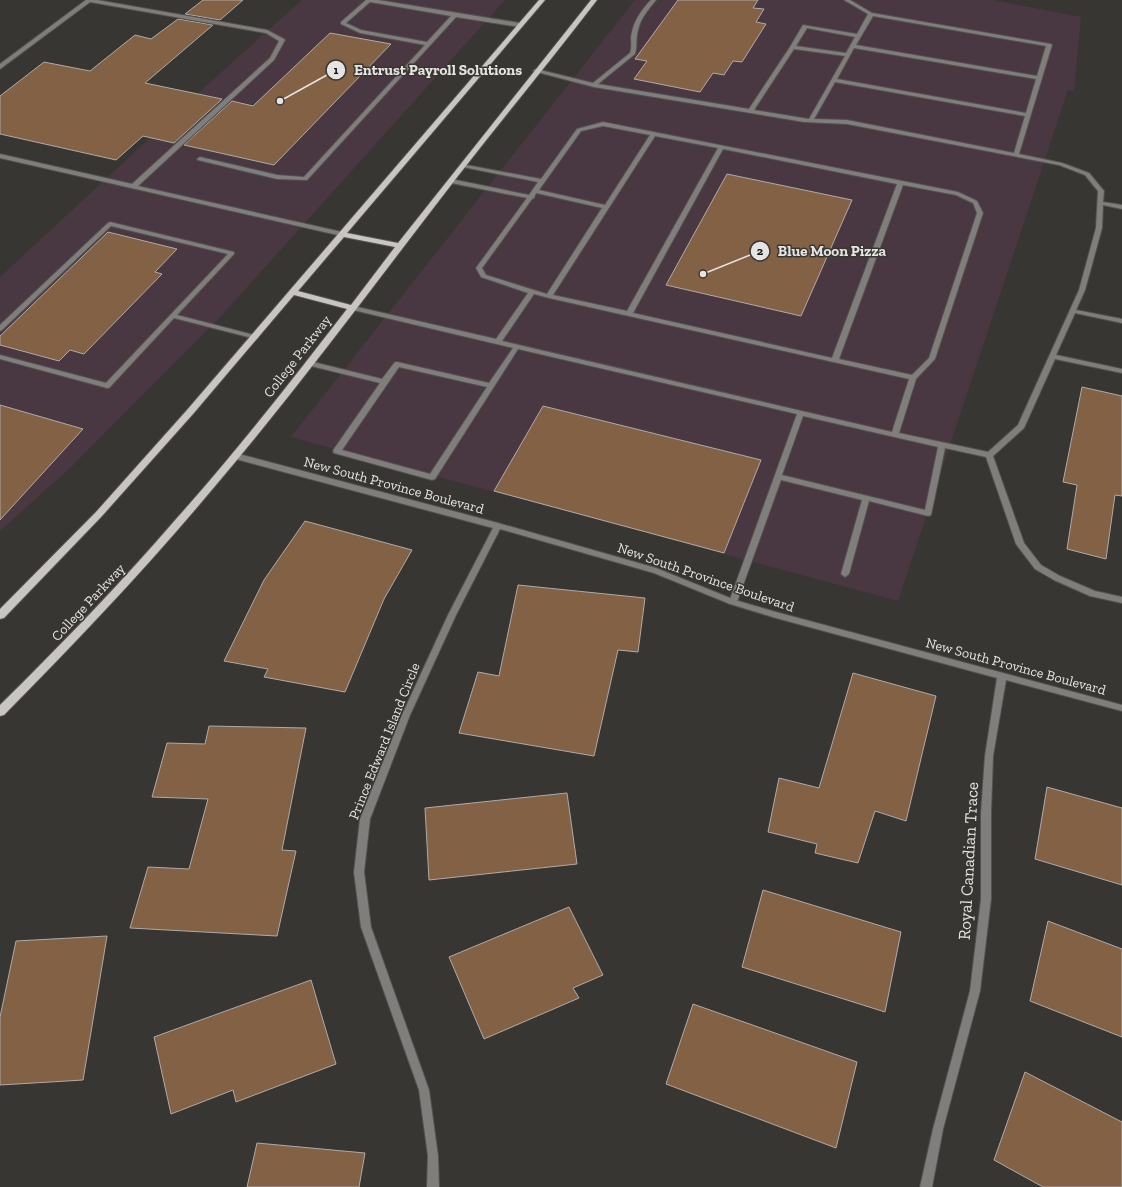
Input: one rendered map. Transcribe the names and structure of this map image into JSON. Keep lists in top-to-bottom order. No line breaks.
{"streets":{"main road":["College Parkway"],"street":["New South Province Boulevard","Prince Edward Island Circle","Royal Canadian Trace"]},"crossings":[["College Parkway","New South Province Boulevard"],["New South Province Boulevard","Prince Edward Island Circle"],["New South Province Boulevard","Royal Canadian Trace"]],"places":["Entrust Payroll Solutions","Blue Moon Pizza"]}
